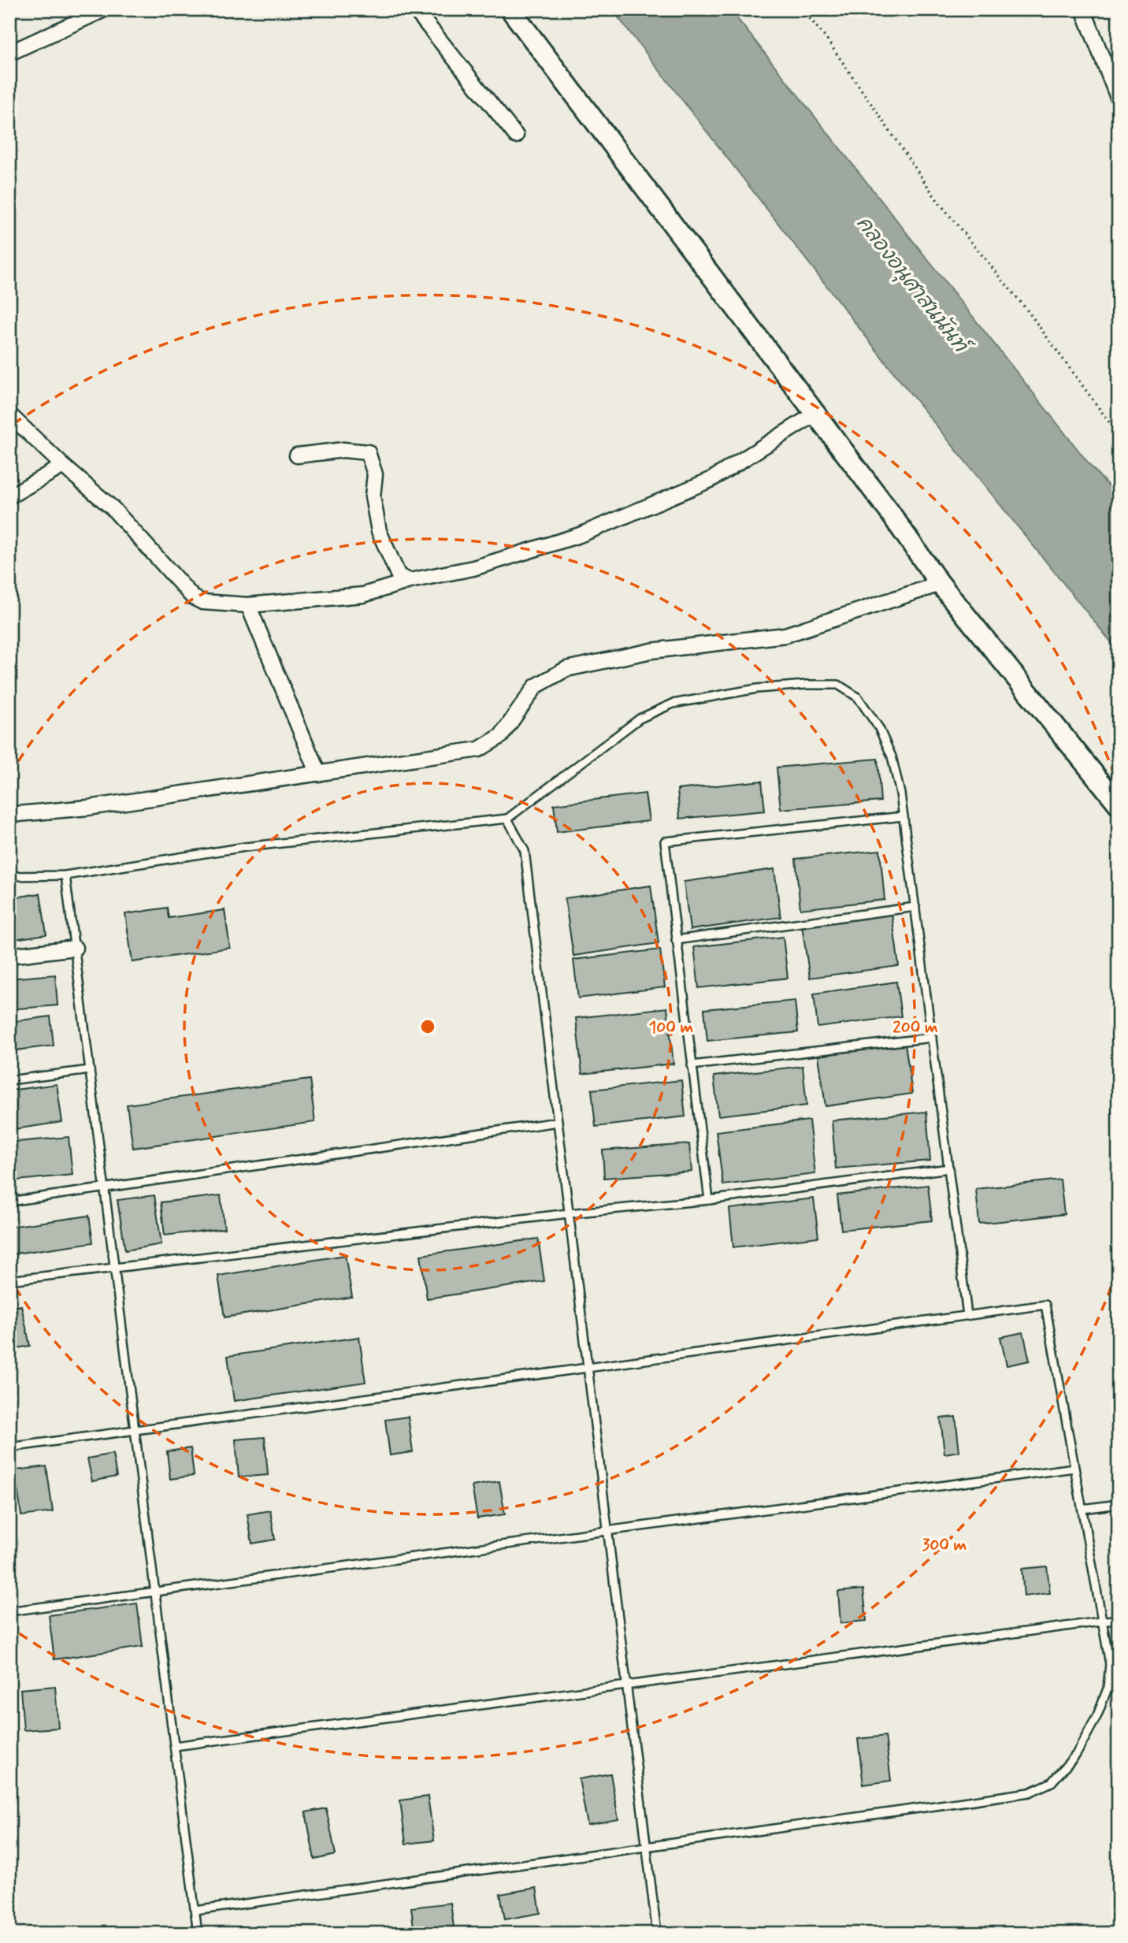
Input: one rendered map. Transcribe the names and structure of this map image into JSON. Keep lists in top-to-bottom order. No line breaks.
{"water":["คลองอนุศาสนนันท์"],"rings":["100 m","200 m","300 m"]}
